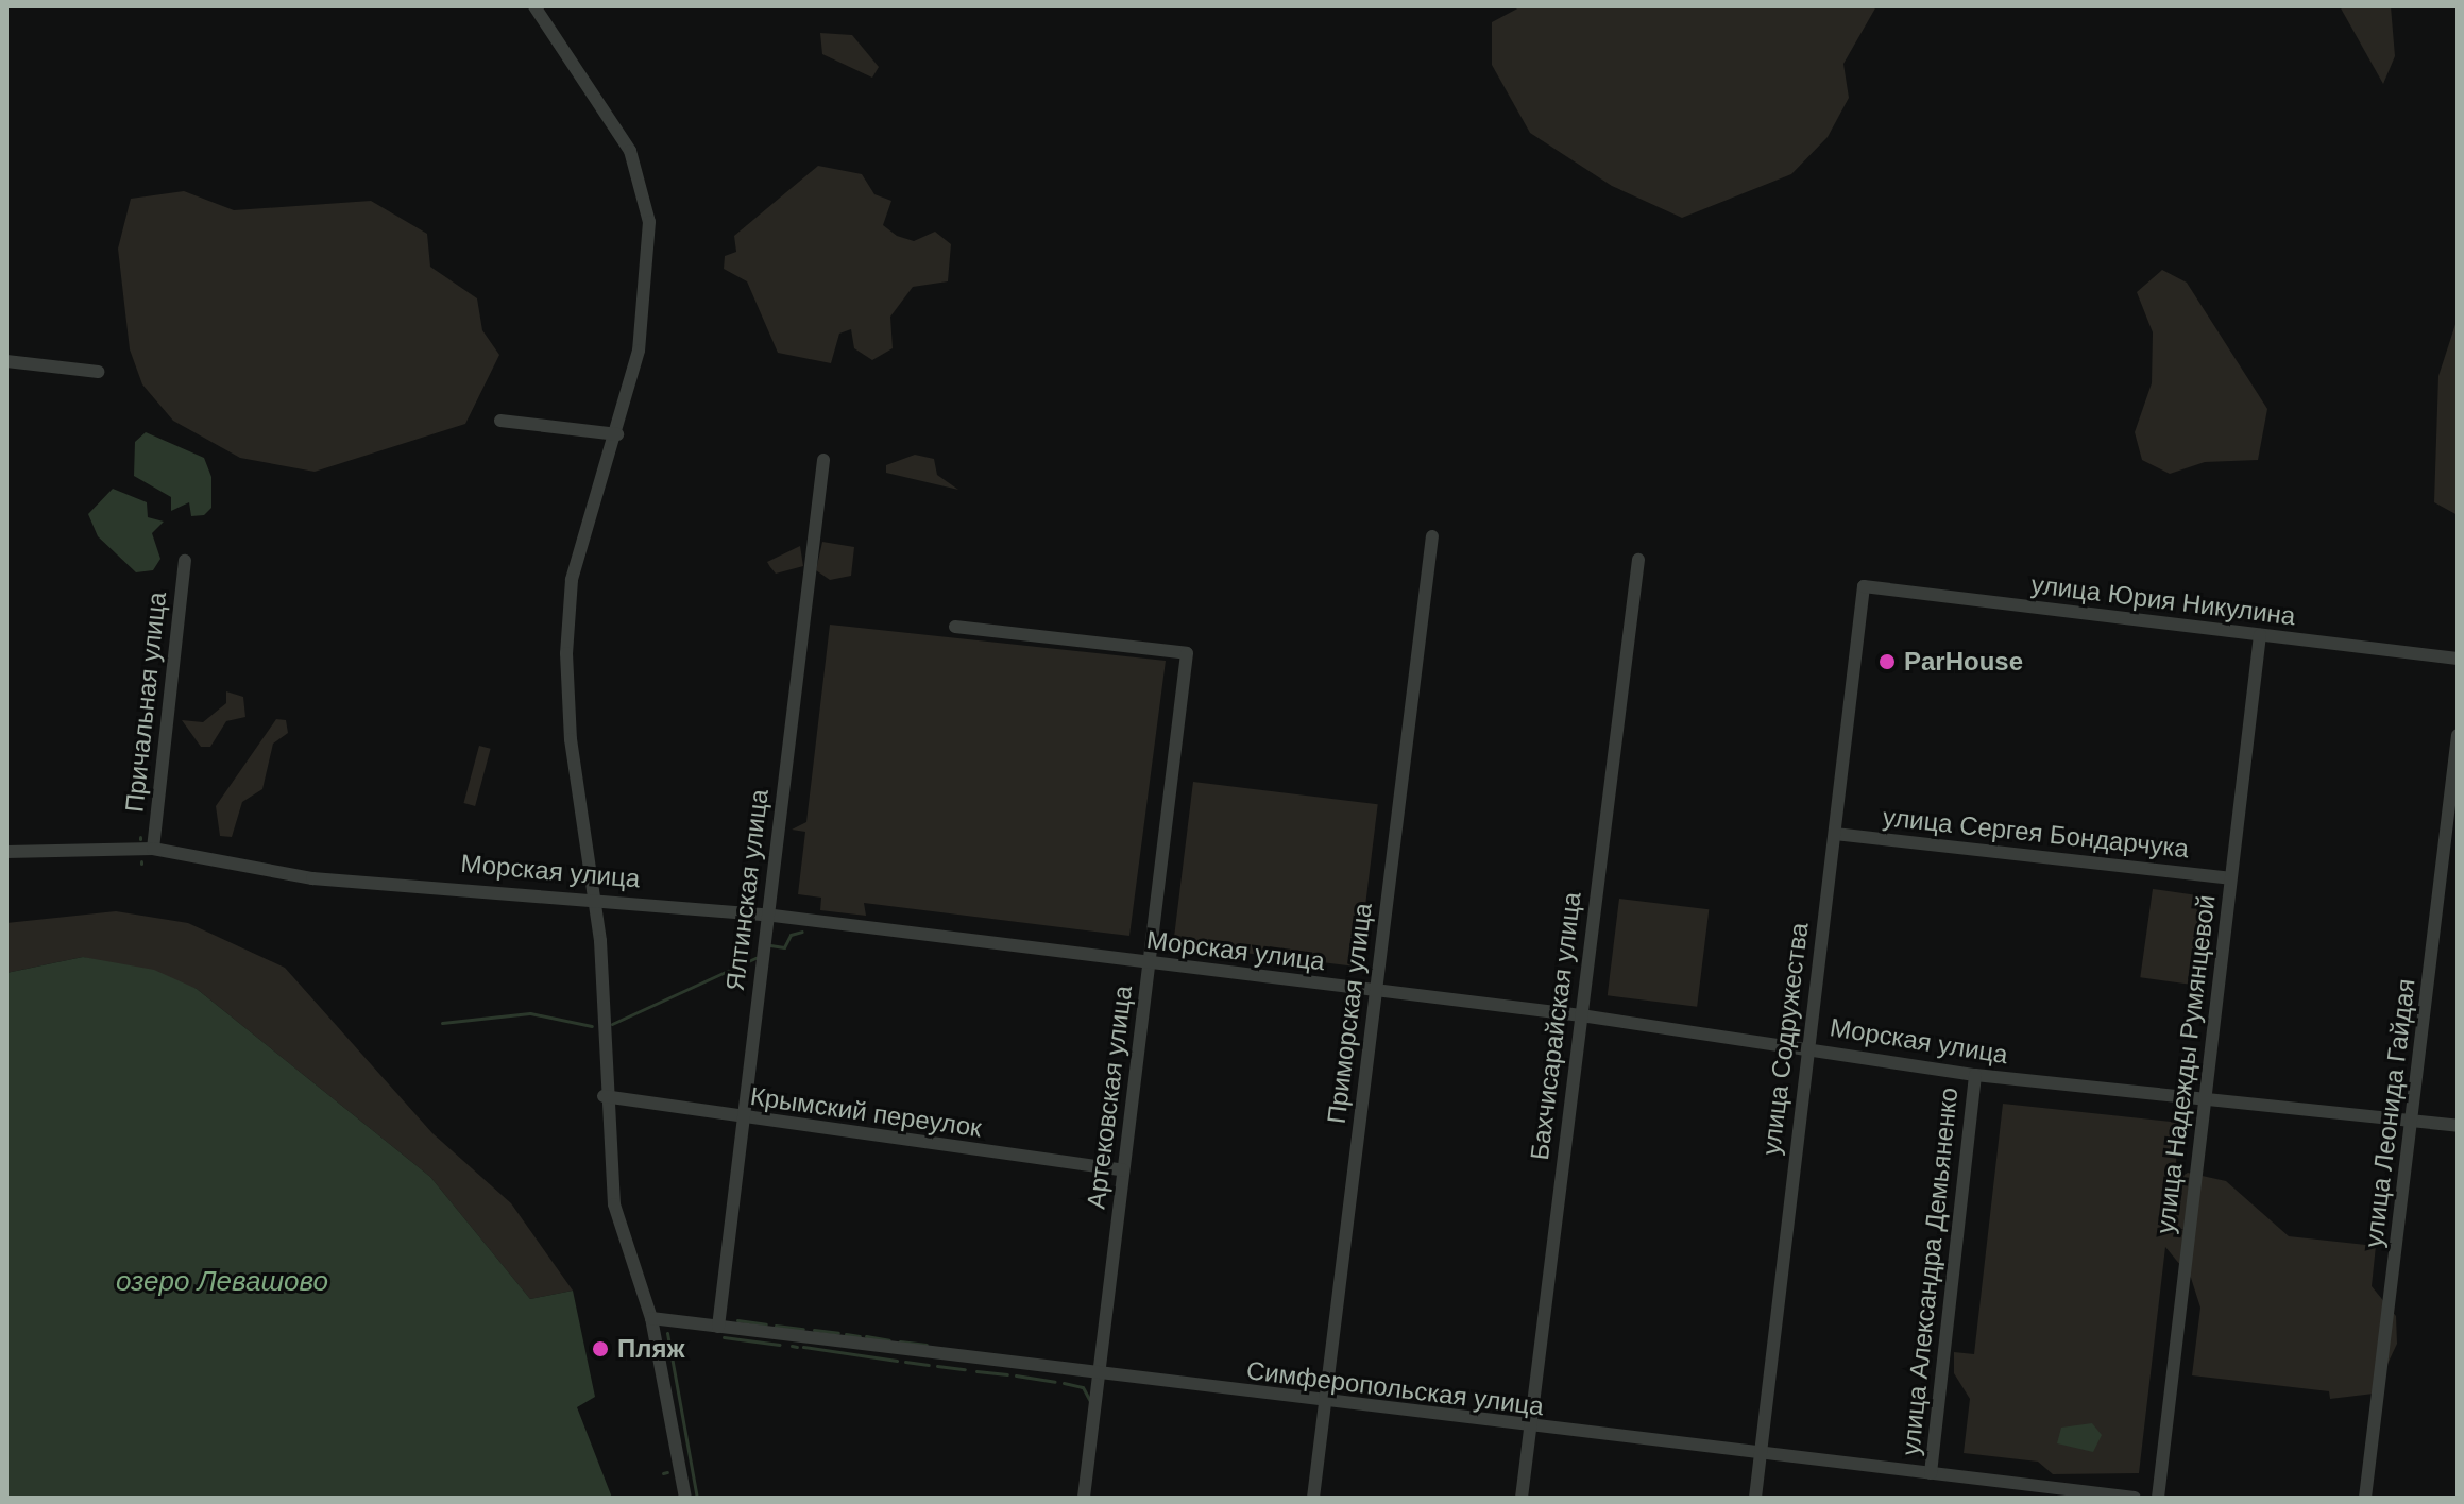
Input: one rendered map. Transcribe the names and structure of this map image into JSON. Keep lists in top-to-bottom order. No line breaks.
{"streets":{"street":["улица Юрия Никулина","Причальная улица","улица Сергея Бондарчука","Морская улица","Ялтинская улица","Приморская улица","Бахчисарайская улица","улица Содружества","улица Надежды Румянцевой","Артековская улица","Крымский переулок","улица Леонида Гайдая","улица Александра Демьяненко","Симферопольская улица"]},"crossings":[["улица Юрия Никулина","улица Содружества"],["улица Юрия Никулина","улица Надежды Румянцевой"],["Причальная улица","Морская улица"],["улица Сергея Бондарчука","улица Содружества"],["улица Сергея Бондарчука","улица Надежды Румянцевой"],["Морская улица","Ялтинская улица"],["Морская улица","Приморская улица"],["Морская улица","Бахчисарайская улица"],["Морская улица","улица Содружества"],["Морская улица","улица Надежды Румянцевой"],["Морская улица","Артековская улица"],["Морская улица","улица Леонида Гайдая"],["Морская улица","улица Александра Демьяненко"],["Ялтинская улица","Крымский переулок"],["Ялтинская улица","Симферопольская улица"],["Приморская улица","Симферопольская улица"],["Бахчисарайская улица","Симферопольская улица"],["улица Содружества","Симферопольская улица"],["Артековская улица","Крымский переулок"],["Артековская улица","Симферопольская улица"],["улица Александра Демьяненко","Симферопольская улица"]],"water":["озеро Левашово"],"places":["ParHouse","Пляж"]}
